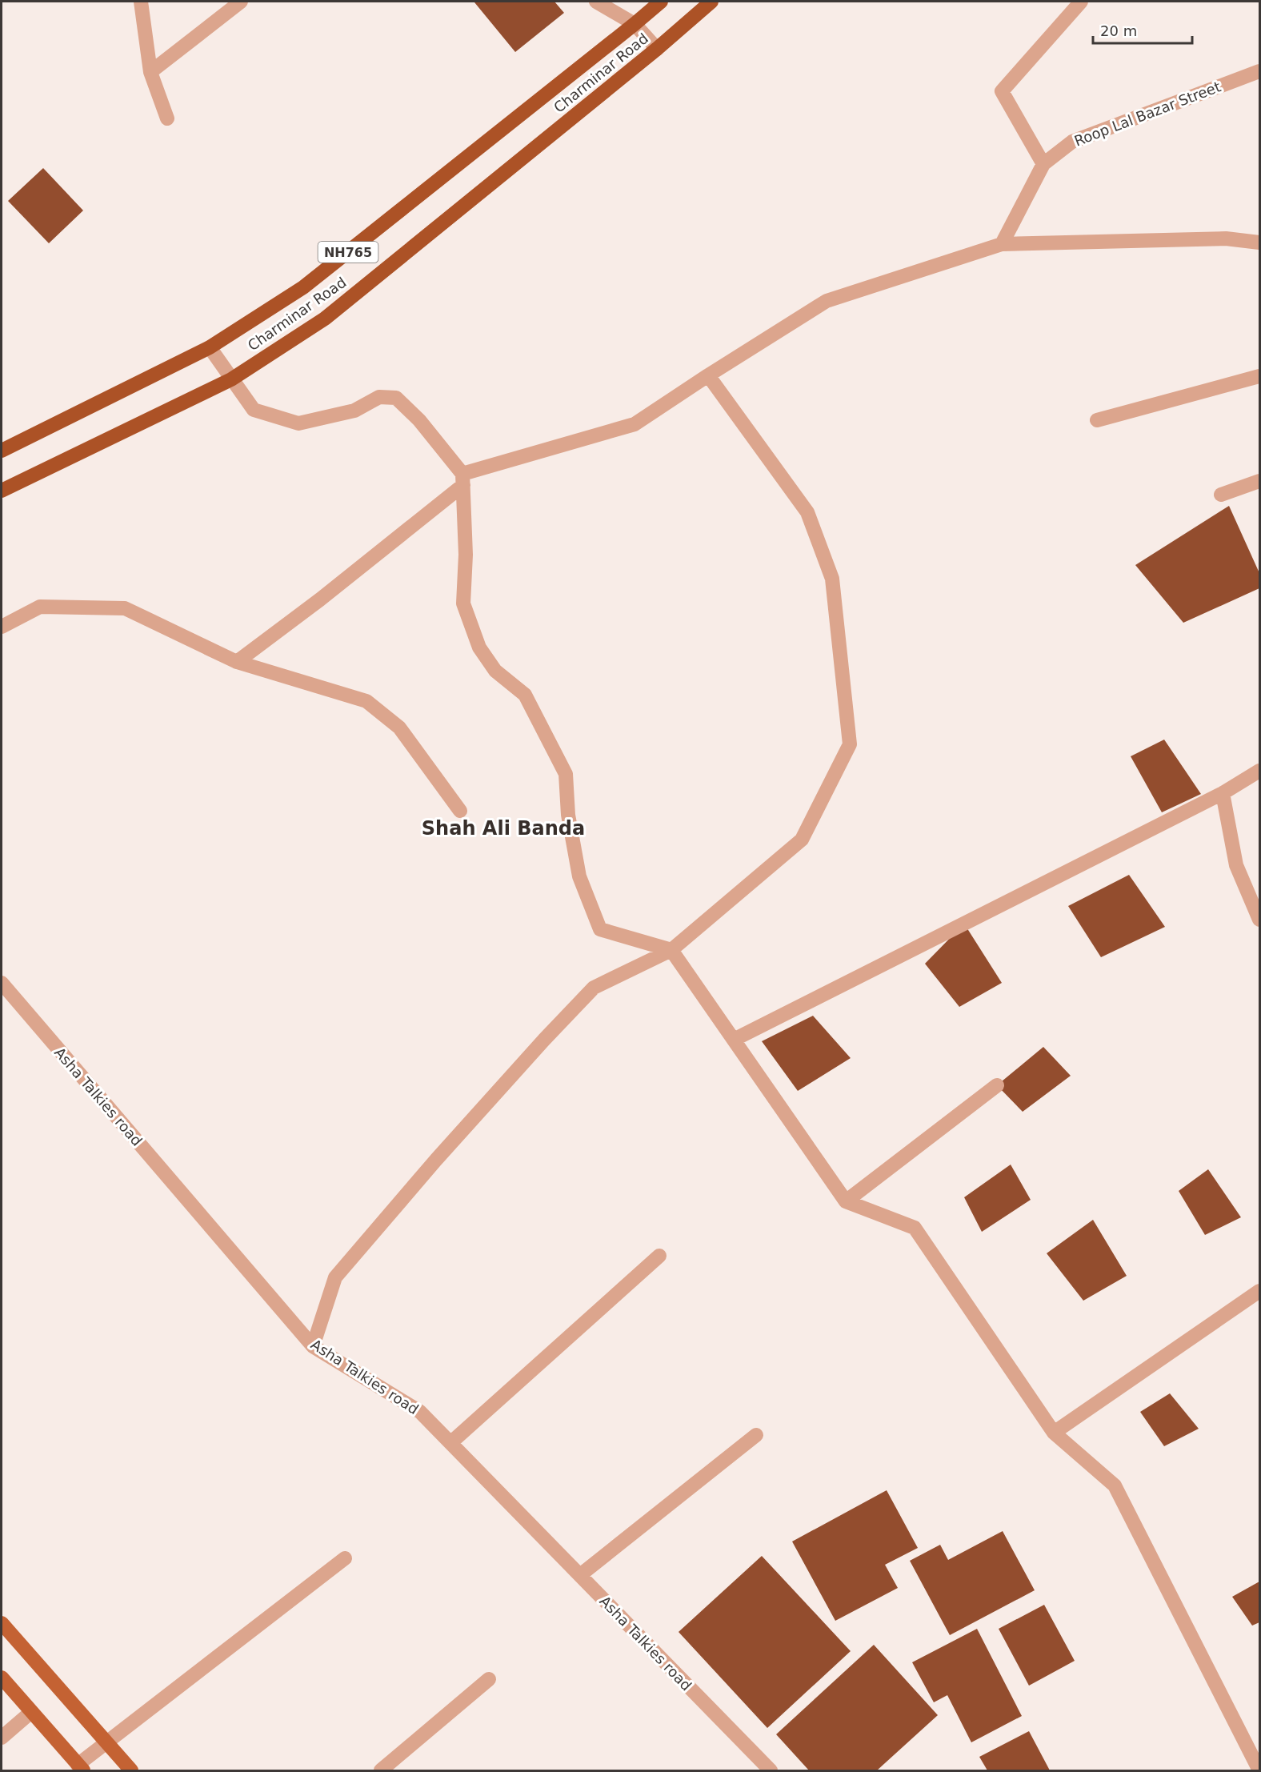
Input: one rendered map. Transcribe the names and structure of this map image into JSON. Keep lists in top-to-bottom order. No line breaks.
{"streets":{"highway":["Charminar Road","NH765"],"street":["Roop Lal Bazar Street","Asha Talkies road"]},"districts":["Shah Ali Banda"],"scale_bar":"20 m"}
